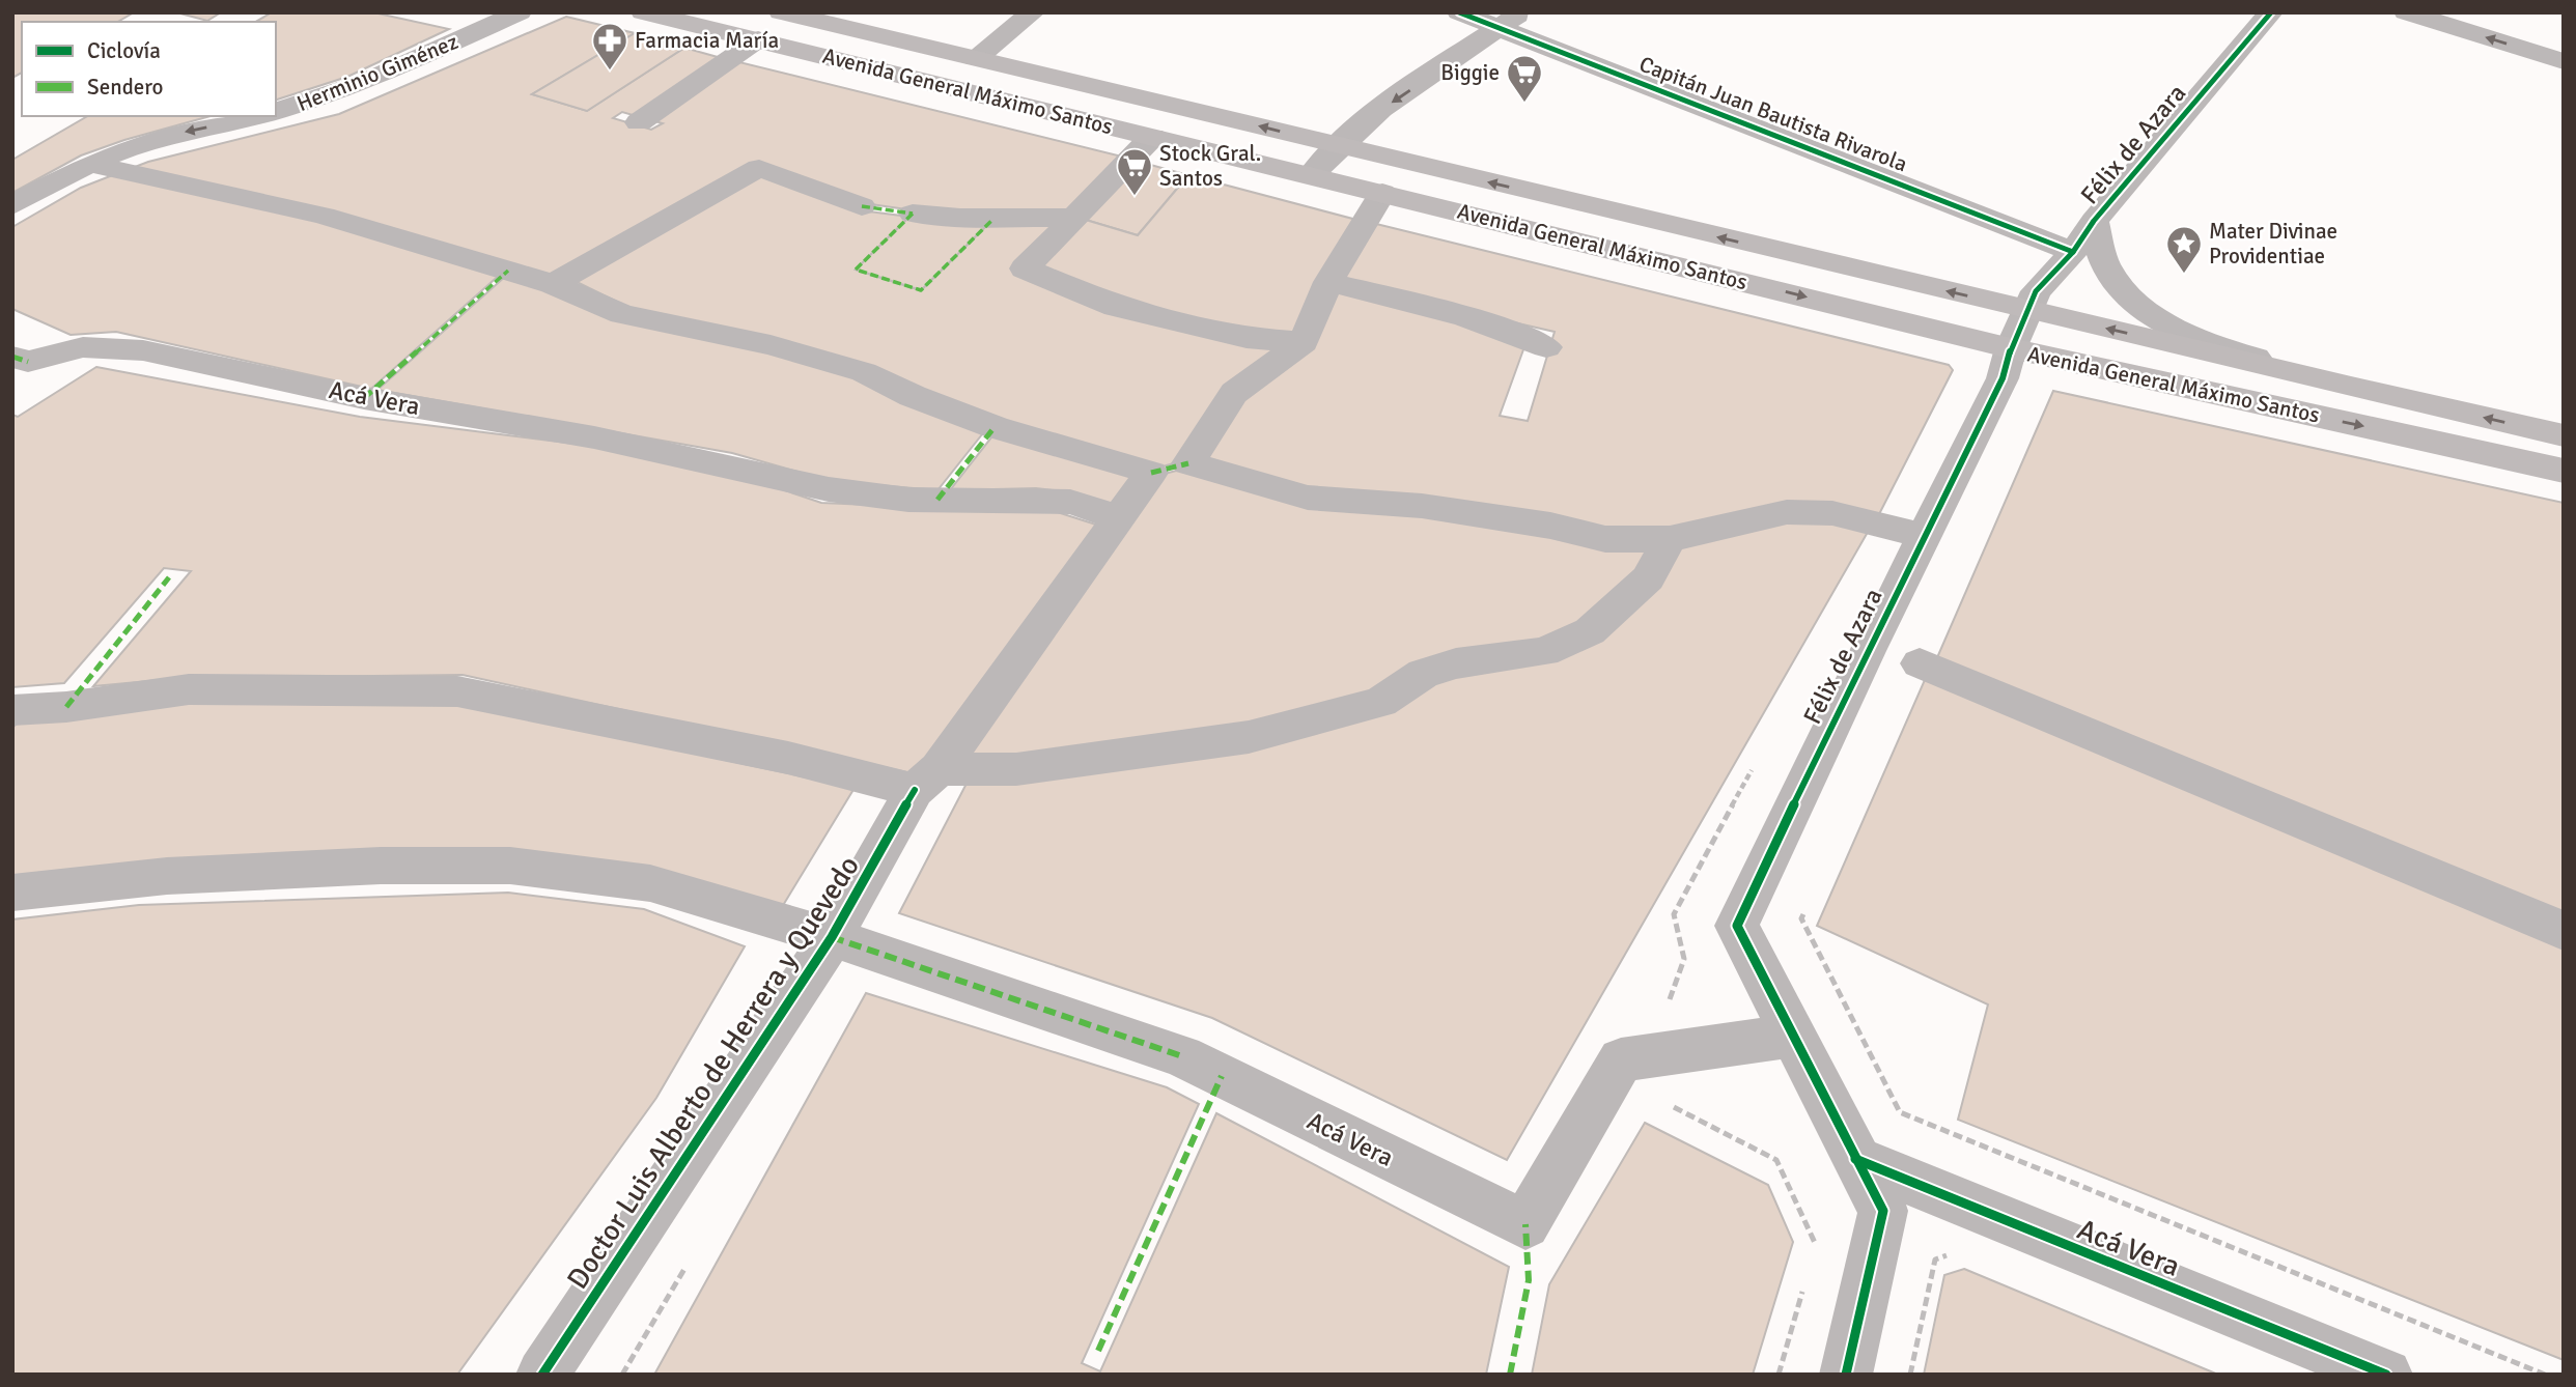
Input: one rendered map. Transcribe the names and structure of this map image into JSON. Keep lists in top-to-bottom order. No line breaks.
{"streets":{"main road":["Avenida General Máximo Santos"],"street":["Herminio Giménez","Capitán Juan Bautista Rivarola","Félix de Azara","Acá Vera","Doctor Luis Alberto de Herrera y Quevedo"]},"crossings":[["Avenida General Máximo Santos","Félix de Azara"],["Capitán Juan Bautista Rivarola","Félix de Azara"],["Félix de Azara","Acá Vera"],["Acá Vera","Doctor Luis Alberto de Herrera y Quevedo"]],"places":{"pharmacy":["Farmacia María"],"supermarket":["Biggie","Stock Gral. Santos"],"place":["Mater Divinae Providentiae"]},"legend":["Ciclovía","Sendero"]}
